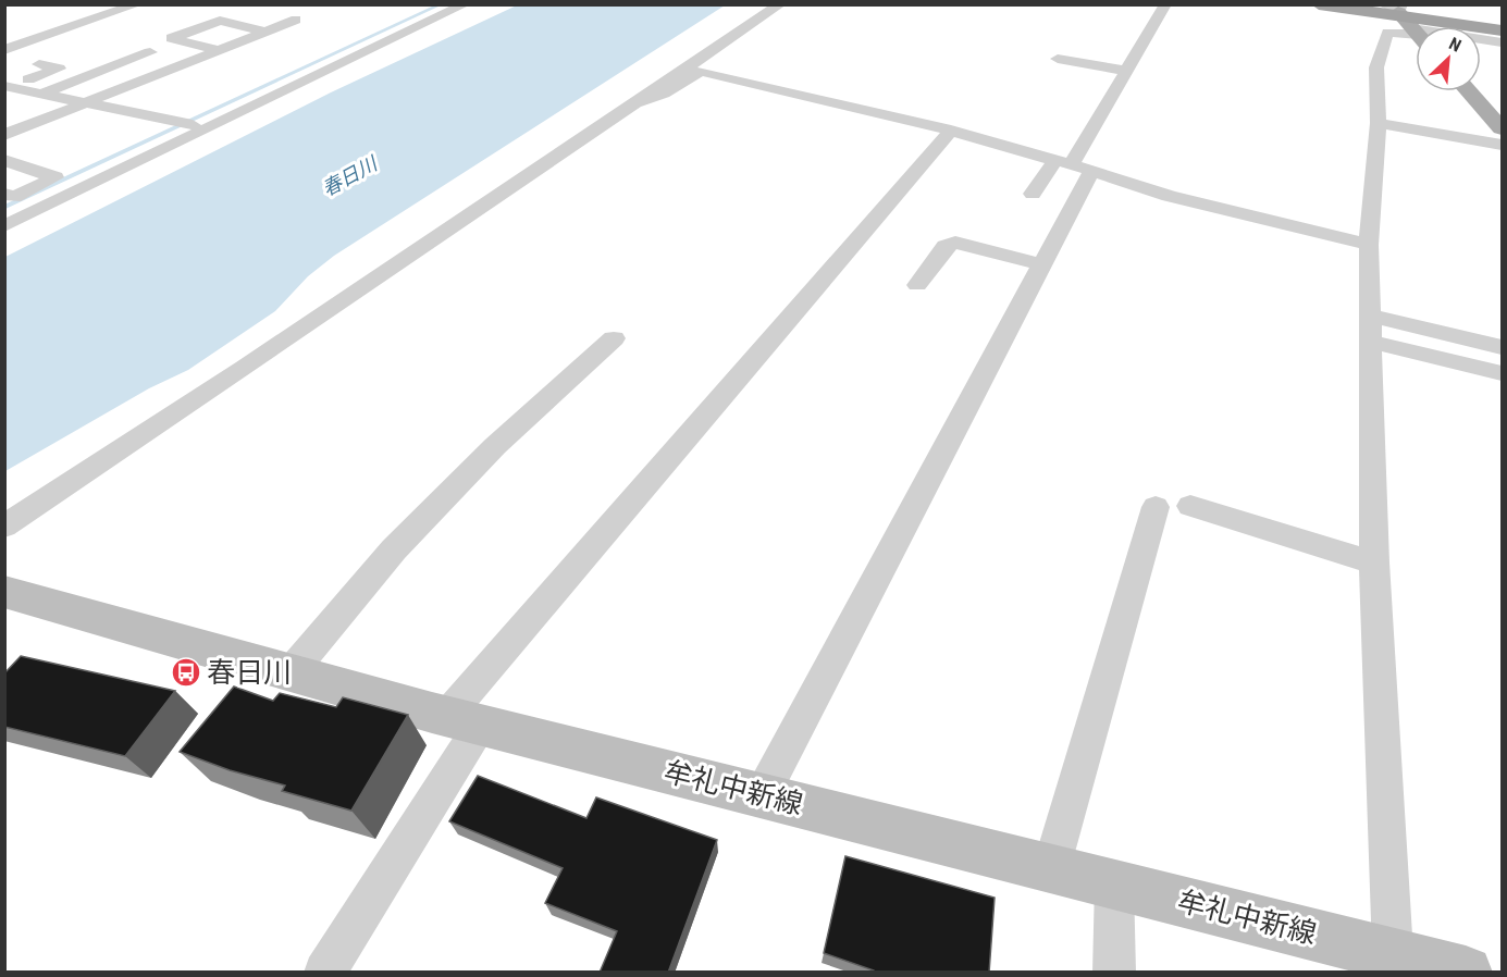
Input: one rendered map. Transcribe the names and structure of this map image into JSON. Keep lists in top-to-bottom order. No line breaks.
{"streets":{"main road":["牟礼中新線"]},"water":["春日川"],"places":{"bus stop":["春日川"]},"north":"top right"}
